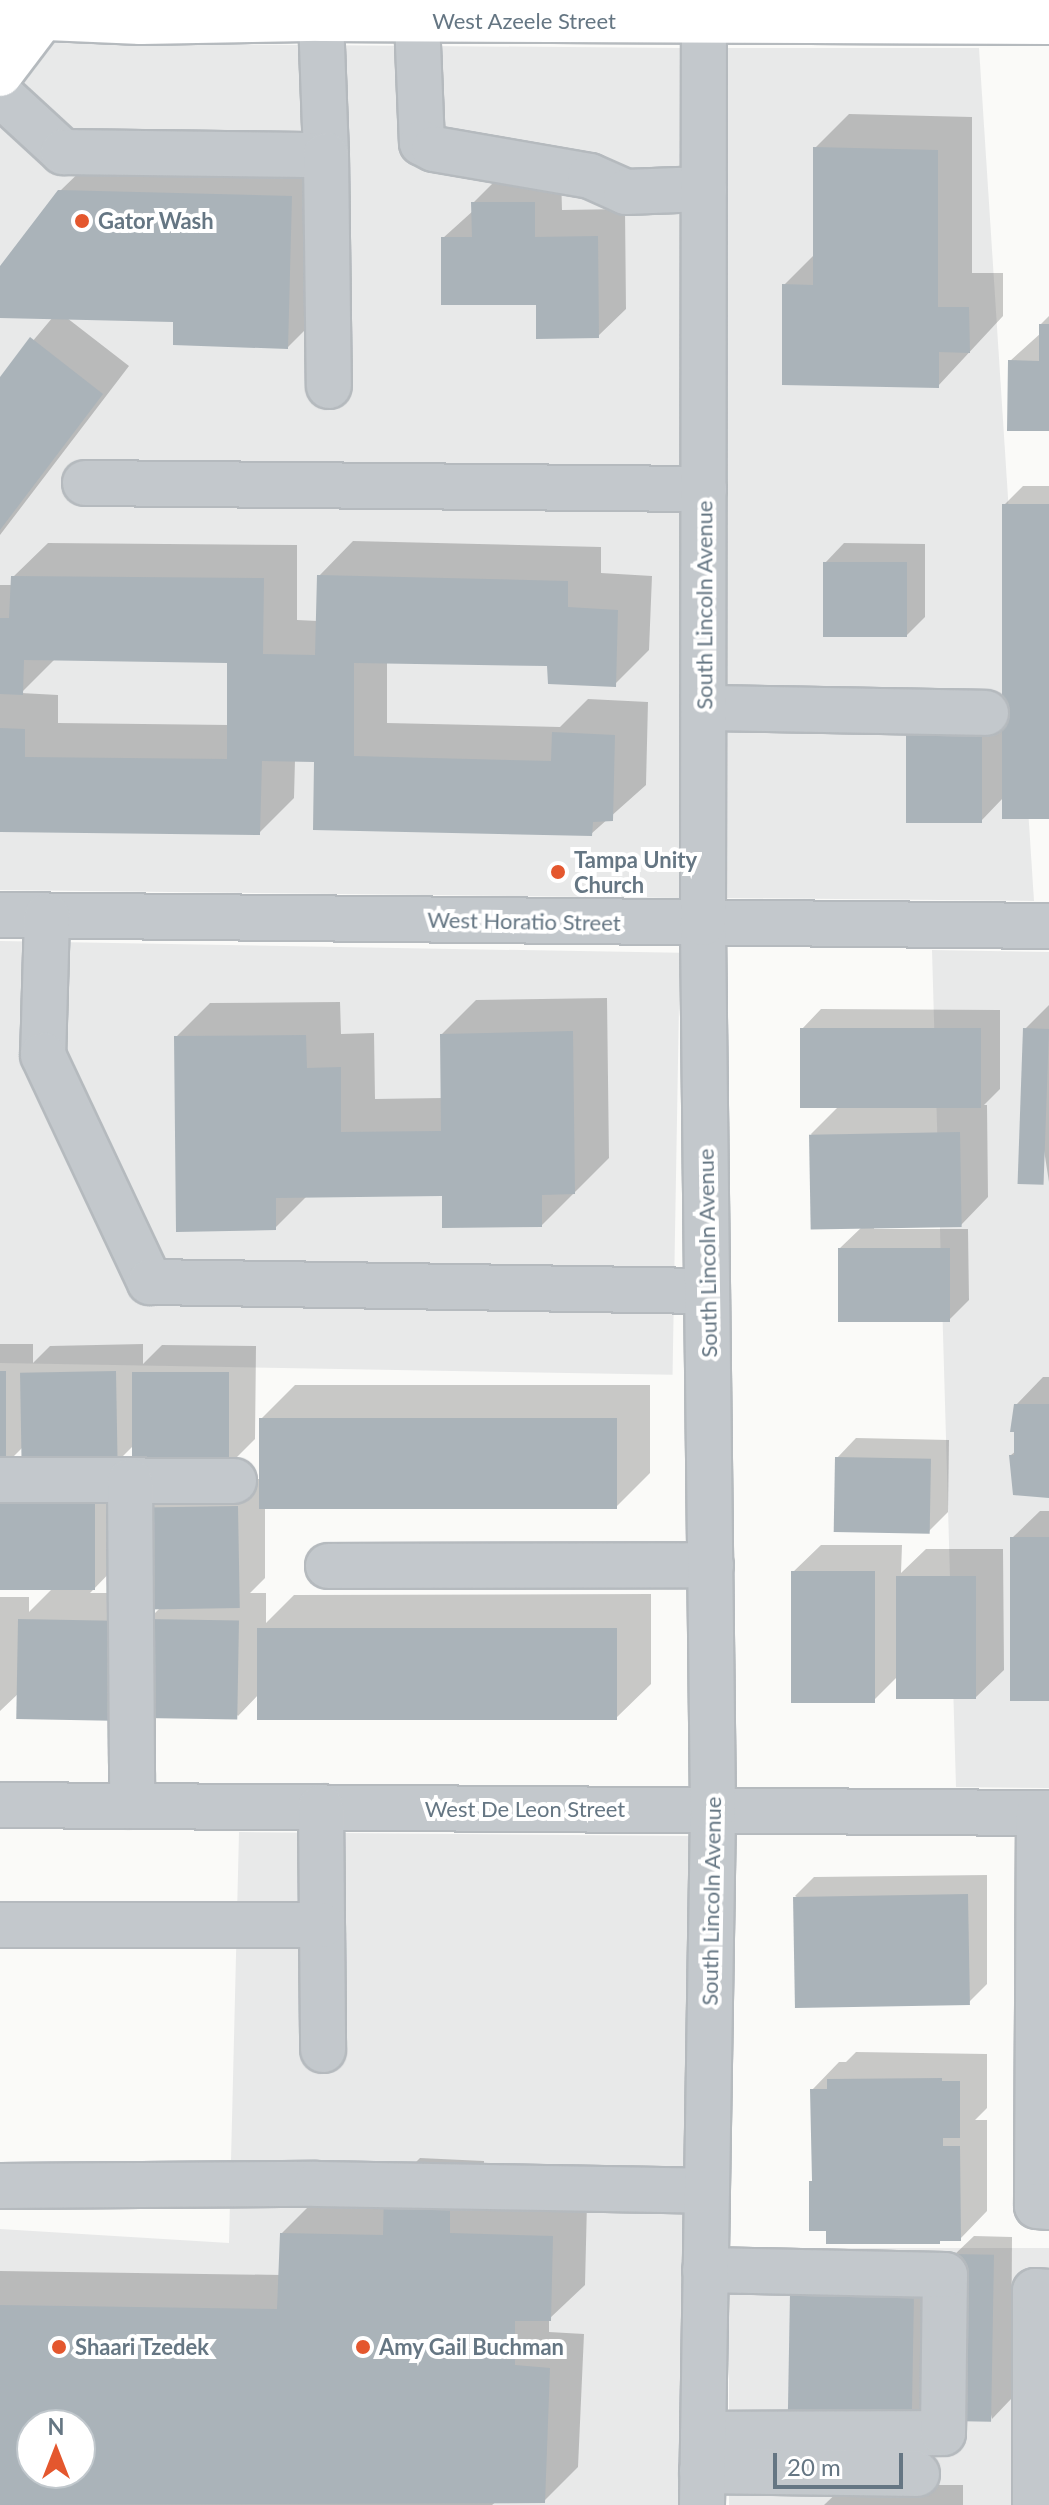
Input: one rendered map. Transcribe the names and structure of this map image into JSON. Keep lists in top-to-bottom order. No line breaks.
{"streets":{"main road":["West Azeele Street"],"street":["South Lincoln Avenue","West Horatio Street","West De Leon Street"]},"crossings":[["West Azeele Street","South Lincoln Avenue"],["South Lincoln Avenue","West Horatio Street"],["South Lincoln Avenue","West De Leon Street"]],"places":["Gator Wash","Tampa Unity Church","Shaari Tzedek","Amy Gail Buchman"],"scale_bar":"20 m","north":"top"}
